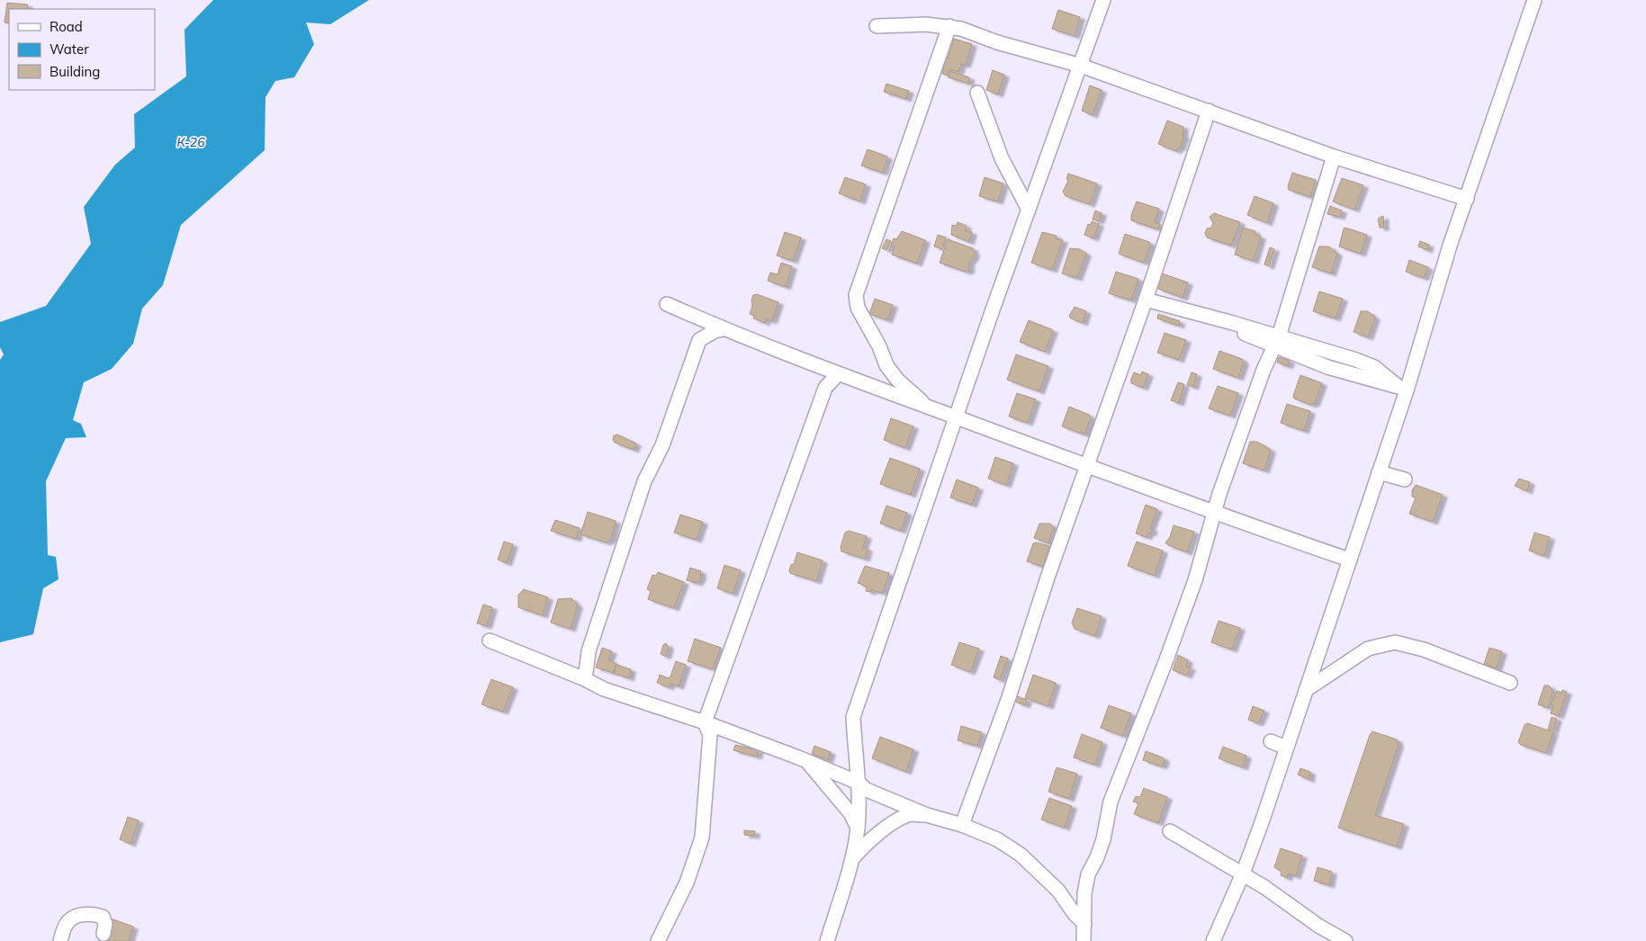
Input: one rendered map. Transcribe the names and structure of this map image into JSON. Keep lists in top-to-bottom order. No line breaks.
{"water":["К-26"],"legend":["Road","Water","Building"]}
